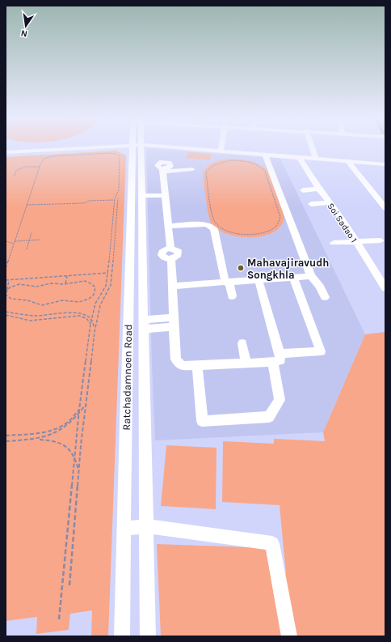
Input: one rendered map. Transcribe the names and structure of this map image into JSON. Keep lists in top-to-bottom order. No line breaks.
{"streets":{"street":["Soi Sadao 1","Ratchadamnoen Road"]},"places":["Mahavajiravudh Songkhla"],"north":"bottom"}
